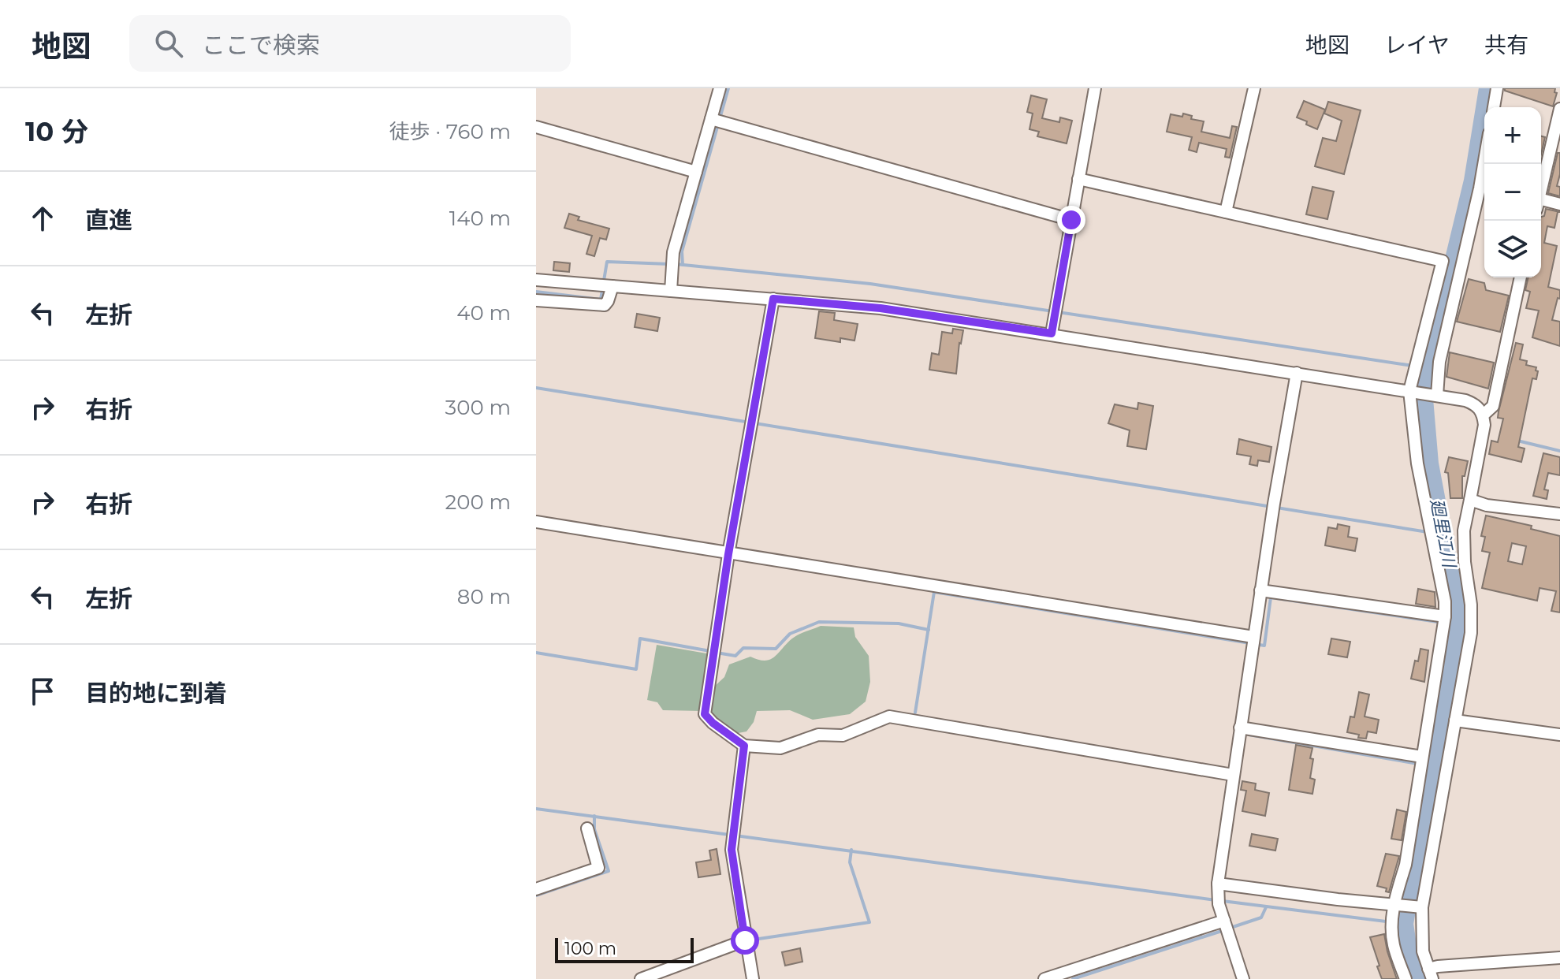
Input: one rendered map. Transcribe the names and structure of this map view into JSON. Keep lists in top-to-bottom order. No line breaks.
{"water":["廻里江川"],"scale_bar":"100 m","page":{"header":"地図","search":"ここで検索","nav":["地図","レイヤ","共有"],"heading":["10 分","徒歩 · 760 m"],"map_buttons":["+","−"],"list":[["直進","140 m"],["左折","40 m"],["右折","300 m"],["右折","200 m"],["左折","80 m"],"目的地に到着"],"scale":"100 m"}}
